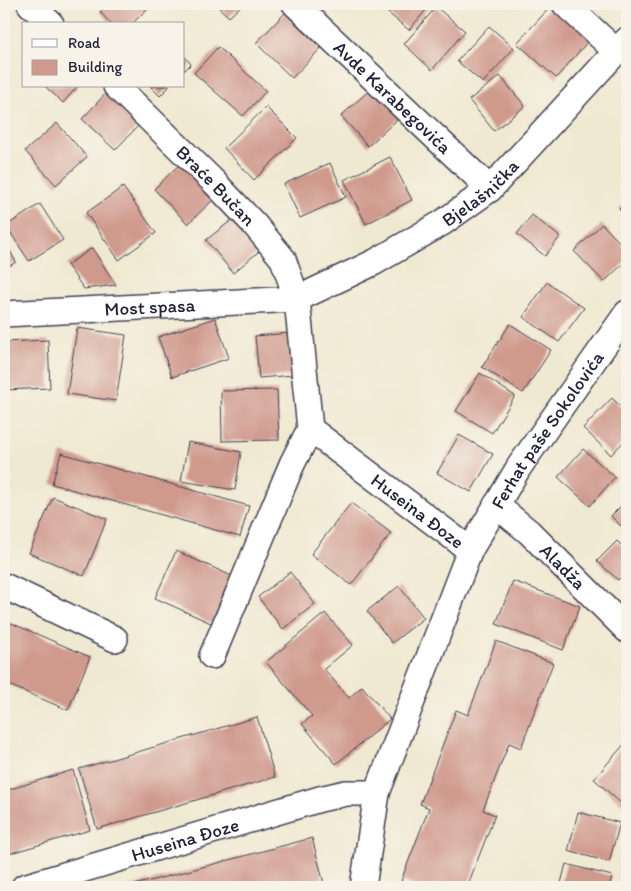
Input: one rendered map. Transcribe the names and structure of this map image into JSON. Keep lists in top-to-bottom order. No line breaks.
{"streets":{"street":["Avde Karabegovića","Braće Bučan","Bjelašnička","Most spasa","Ferhat paše Sokolovića","Huseina Đoze","Aladža"]},"crossings":[["Avde Karabegovića","Bjelašnička"],["Braće Bučan","Bjelašnička"],["Braće Bučan","Most spasa"],["Bjelašnička","Most spasa"],["Ferhat paše Sokolovića","Huseina Đoze"],["Ferhat paše Sokolovića","Aladža"]],"legend":["Road","Building"]}
